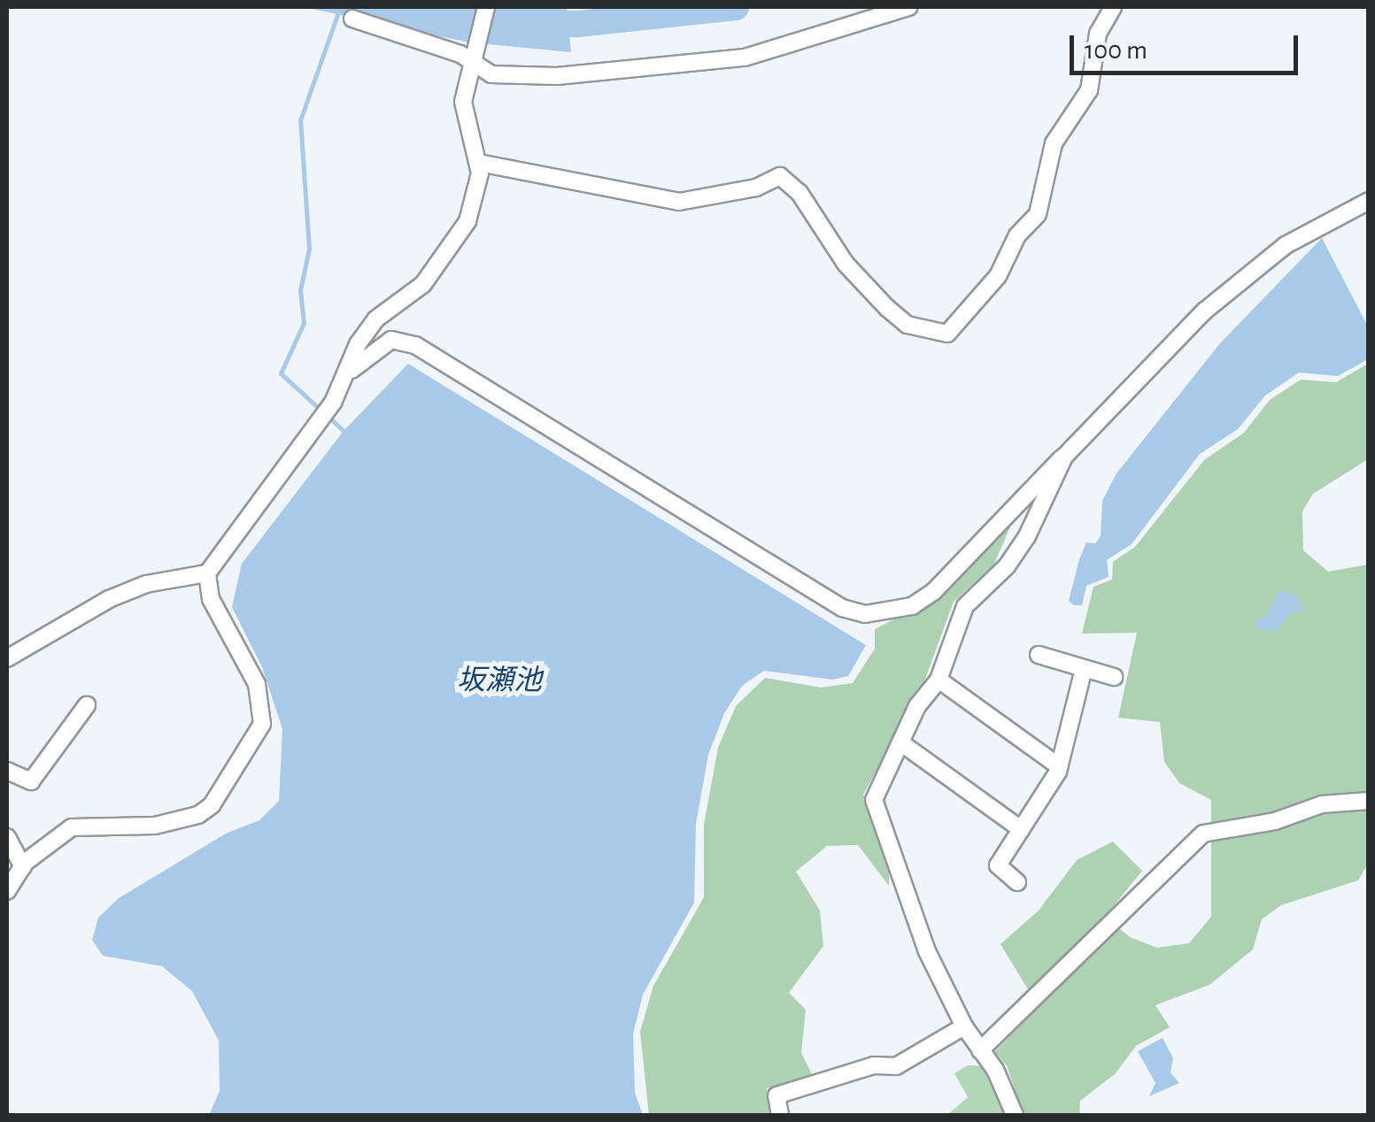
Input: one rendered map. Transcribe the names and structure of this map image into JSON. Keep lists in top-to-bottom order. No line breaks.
{"water":["坂瀬池"],"scale_bar":"100 m"}
